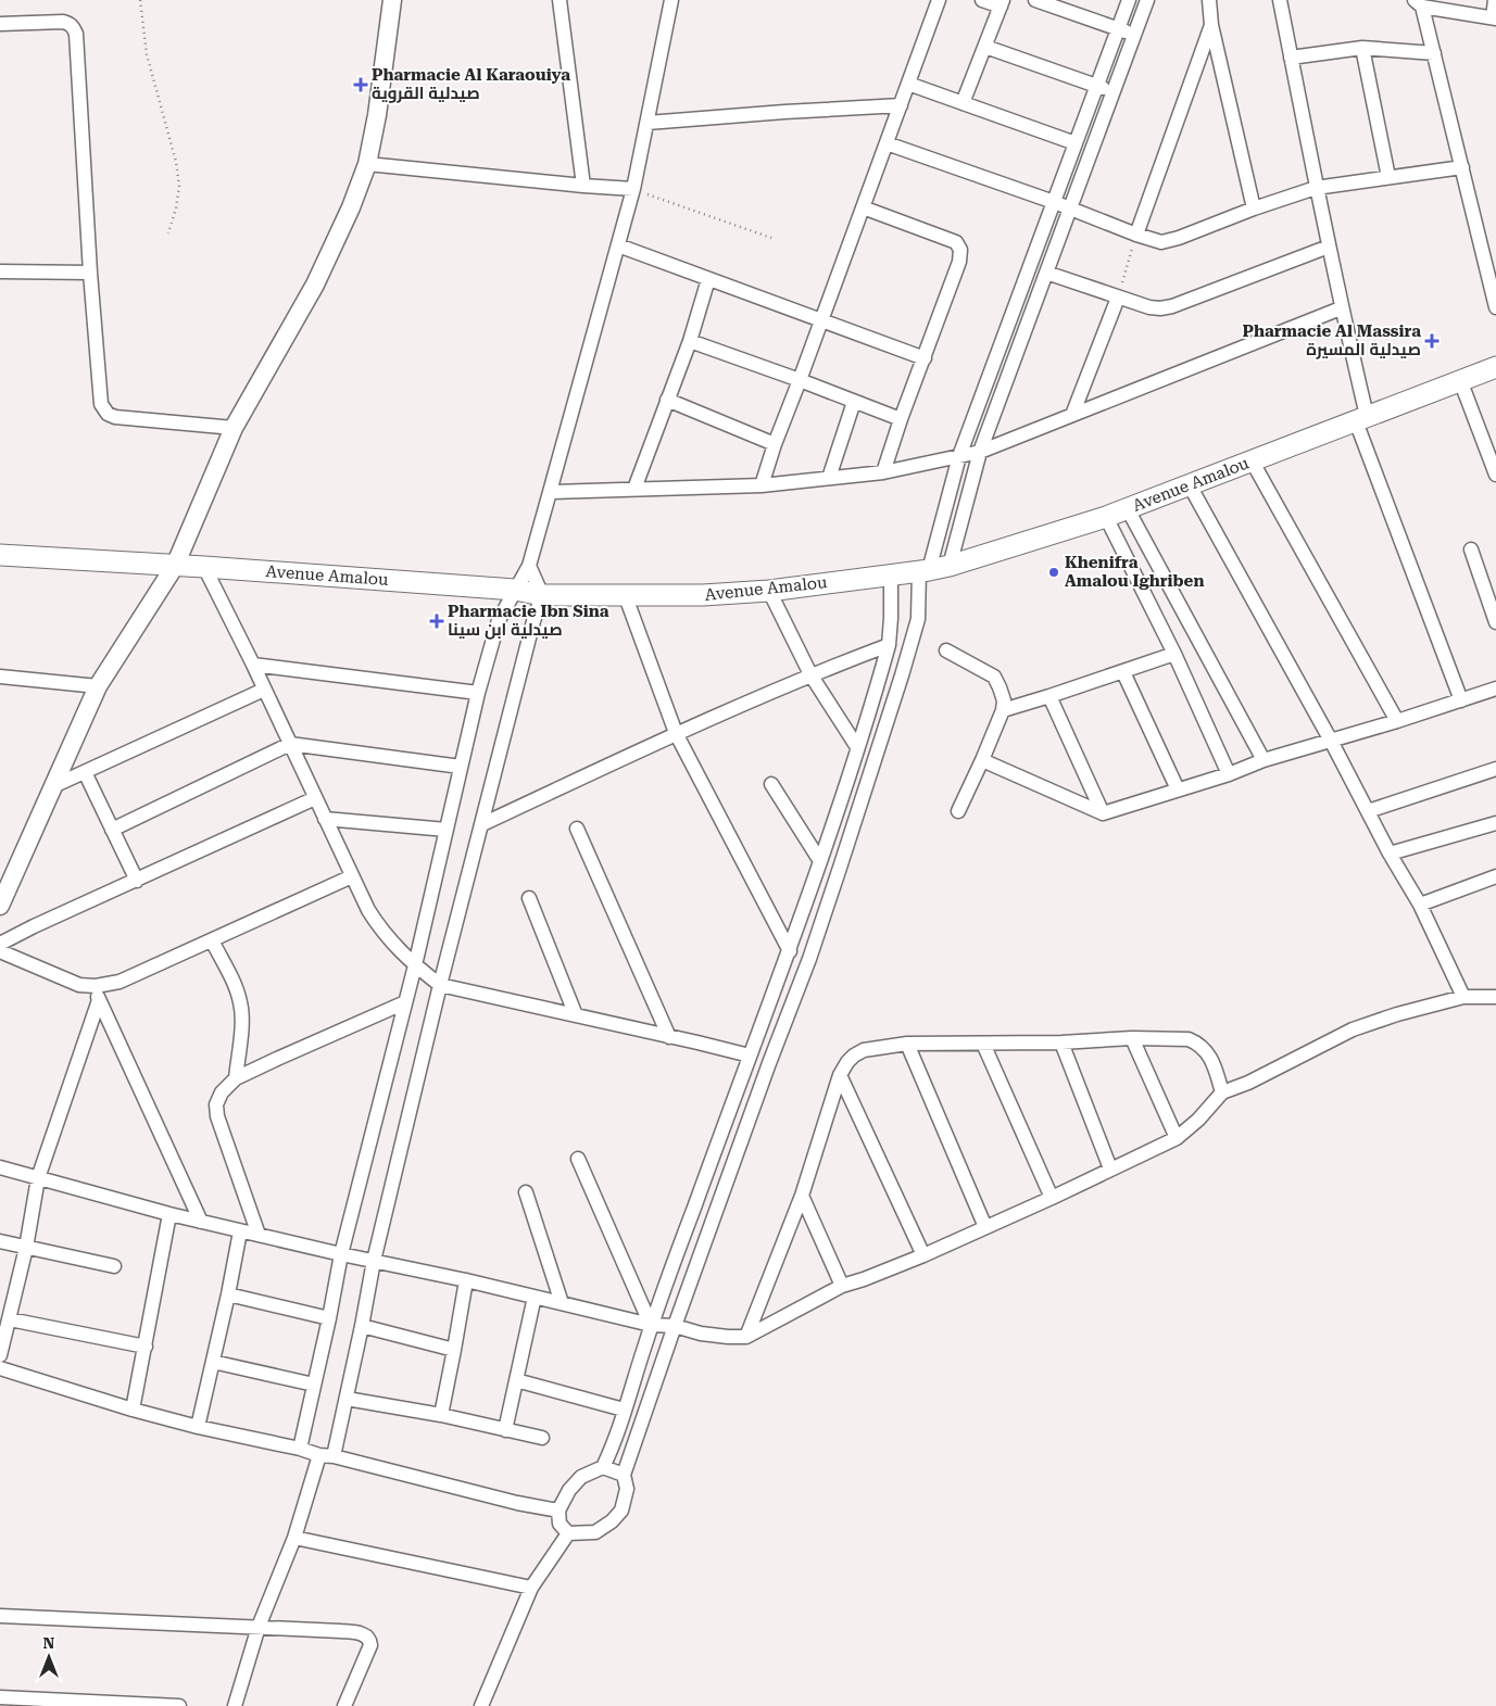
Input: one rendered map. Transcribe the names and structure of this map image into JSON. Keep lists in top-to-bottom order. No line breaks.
{"streets":{"main road":["Avenue Amalou"]},"places":{"health":["Pharmacie Al Karaouiya صيدلية القروية","Pharmacie Al Massira صيدلية المسيرة","Pharmacie Ibn Sina صيدلية ابن سينا"],"other":["Khenifra Amalou Ighriben"]},"north":"top"}
